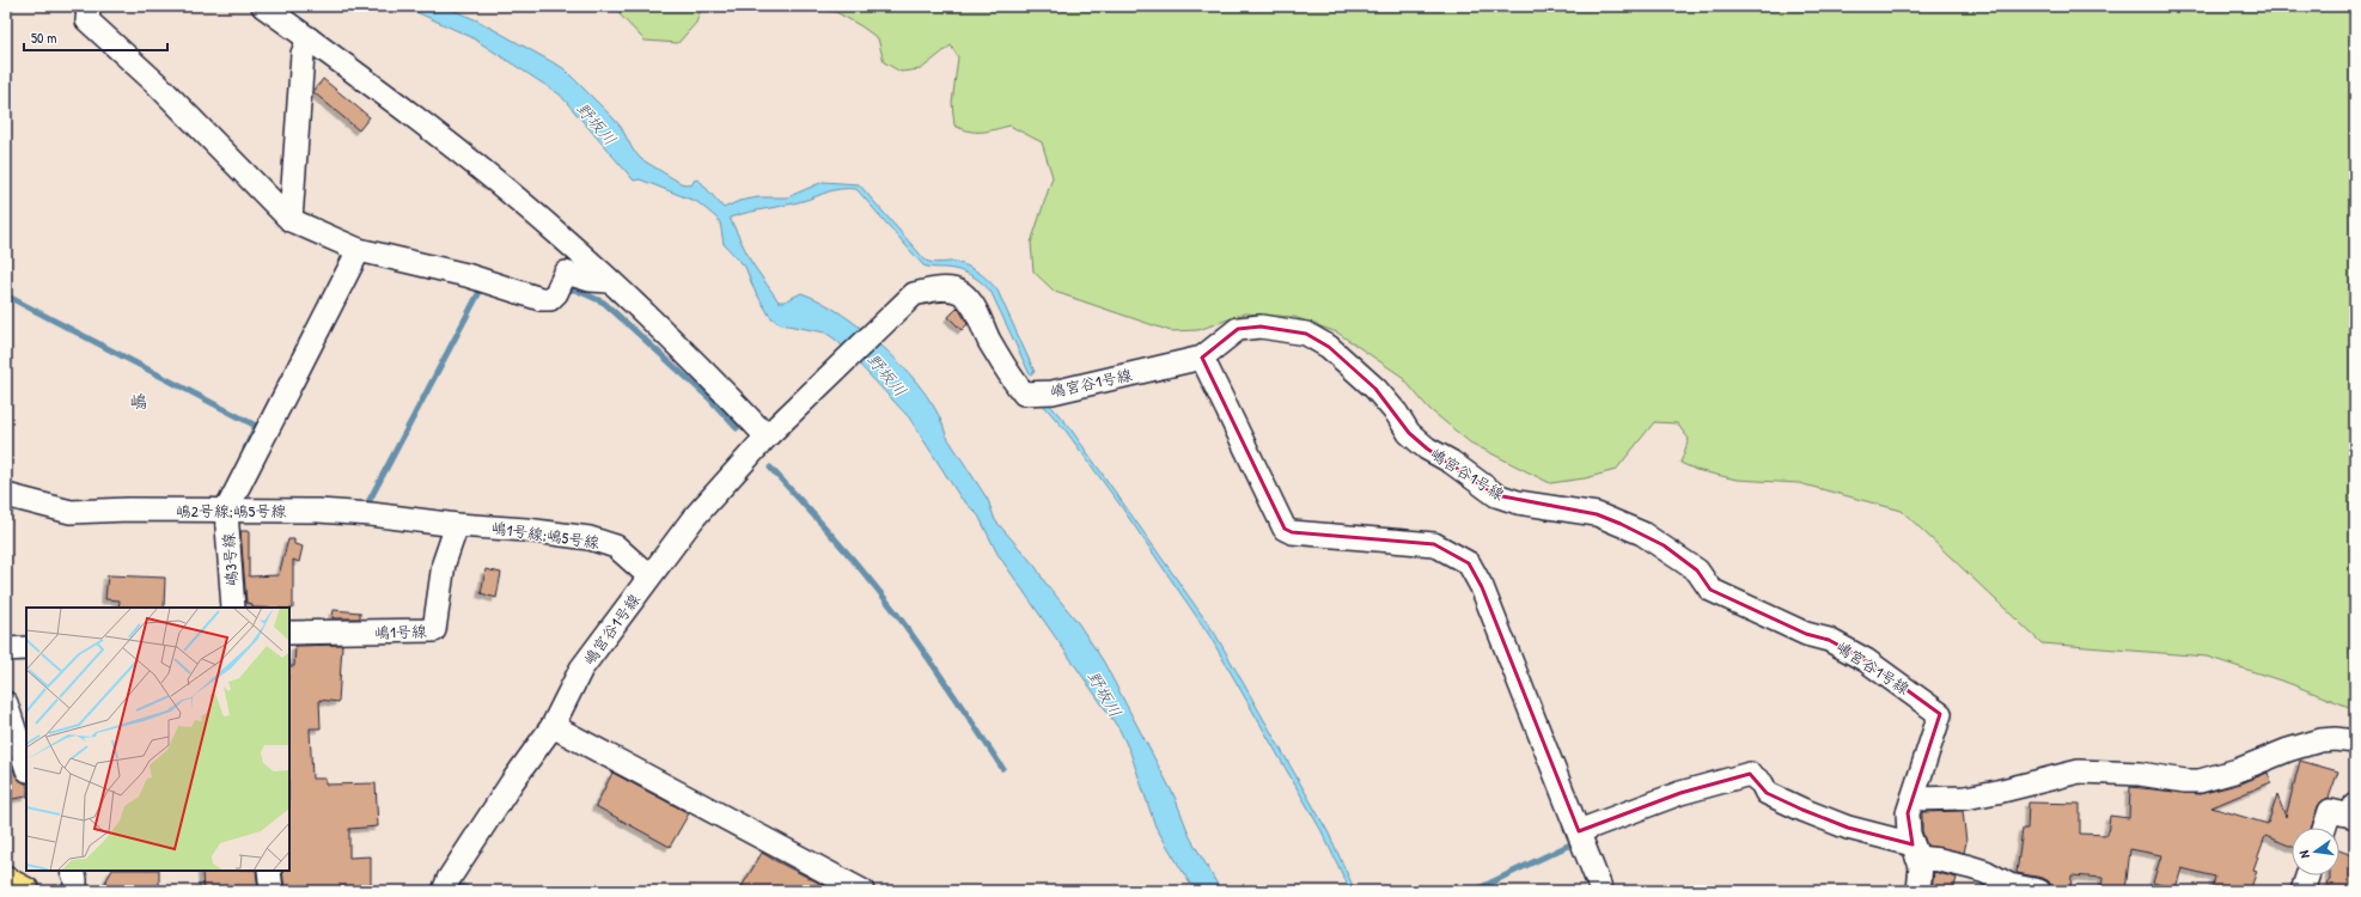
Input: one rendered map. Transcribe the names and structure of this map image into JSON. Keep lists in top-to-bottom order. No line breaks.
{"streets":{"street":["嶋宮谷1号線","嶋2号線;嶋5号線","嶋1号線;嶋5号線","嶋3号線","嶋1号線"]},"crossings":[["嶋宮谷1号線","嶋1号線;嶋5号線"],["嶋2号線;嶋5号線","嶋1号線;嶋5号線"],["嶋2号線;嶋5号線","嶋3号線"],["嶋2号線;嶋5号線","嶋1号線"],["嶋1号線;嶋5号線","嶋1号線"]],"districts":["嶋"],"water":["野坂川"],"scale_bar":"50 m","north":"left"}
